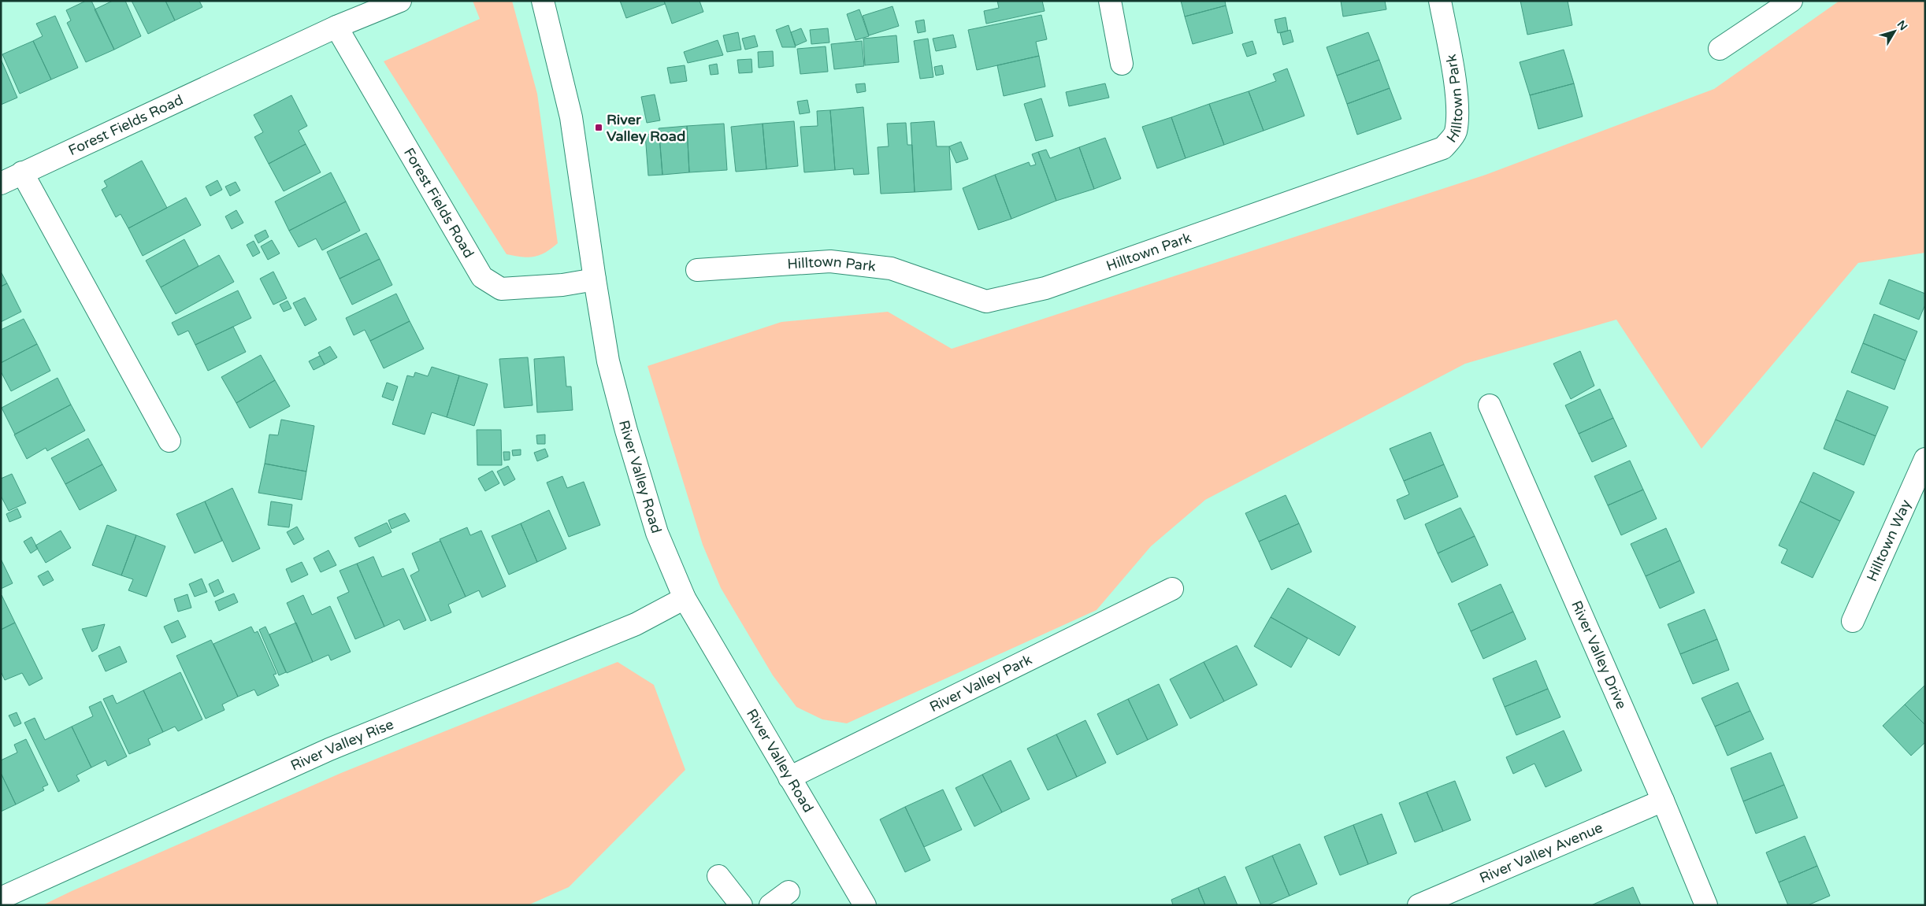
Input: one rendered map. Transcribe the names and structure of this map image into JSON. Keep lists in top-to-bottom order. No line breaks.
{"streets":{"street":["Hilltown Park","Forest Fields Road","River Valley Road","Hilltown Way","River Valley Drive","River Valley Park","River Valley Rise","River Valley Avenue"]},"crossings":[["Forest Fields Road","River Valley Road"],["River Valley Road","River Valley Park"],["River Valley Road","River Valley Rise"],["River Valley Drive","River Valley Avenue"]],"places":{"transit":["River Valley Road"]},"north":"top right"}
